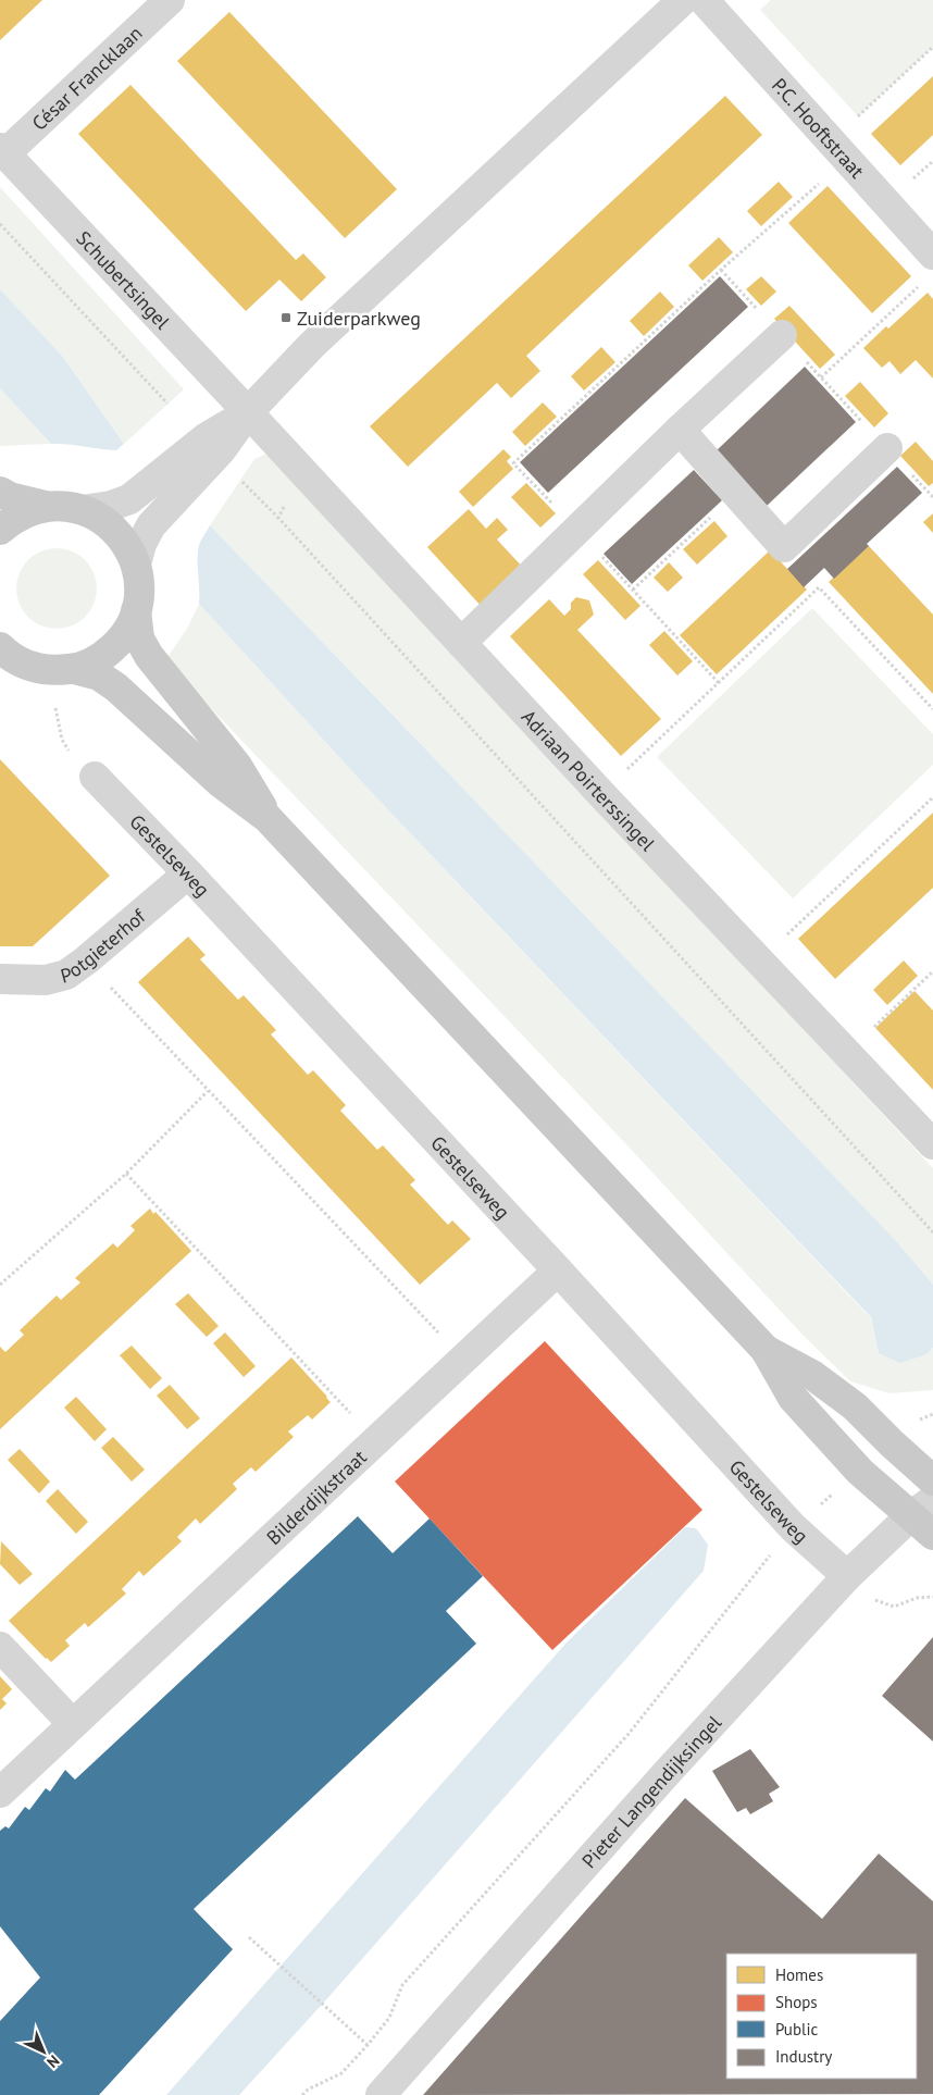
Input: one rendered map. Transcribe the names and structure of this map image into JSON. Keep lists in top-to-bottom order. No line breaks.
{"streets":{"street":["César Francklaan","P.C. Hooftstraat","Schubertsingel","Adriaan Poirterssingel","Gestelseweg","Potgieterhof","Bilderdijkstraat","Pieter Langendijksingel"]},"crossings":[["César Francklaan","Schubertsingel"],["Schubertsingel","Adriaan Poirterssingel"],["Gestelseweg","Potgieterhof"],["Gestelseweg","Bilderdijkstraat"],["Gestelseweg","Pieter Langendijksingel"]],"places":{"transit":["Zuiderparkweg"]},"legend":["Homes","Shops","Public","Industry"],"north":"bottom right"}
